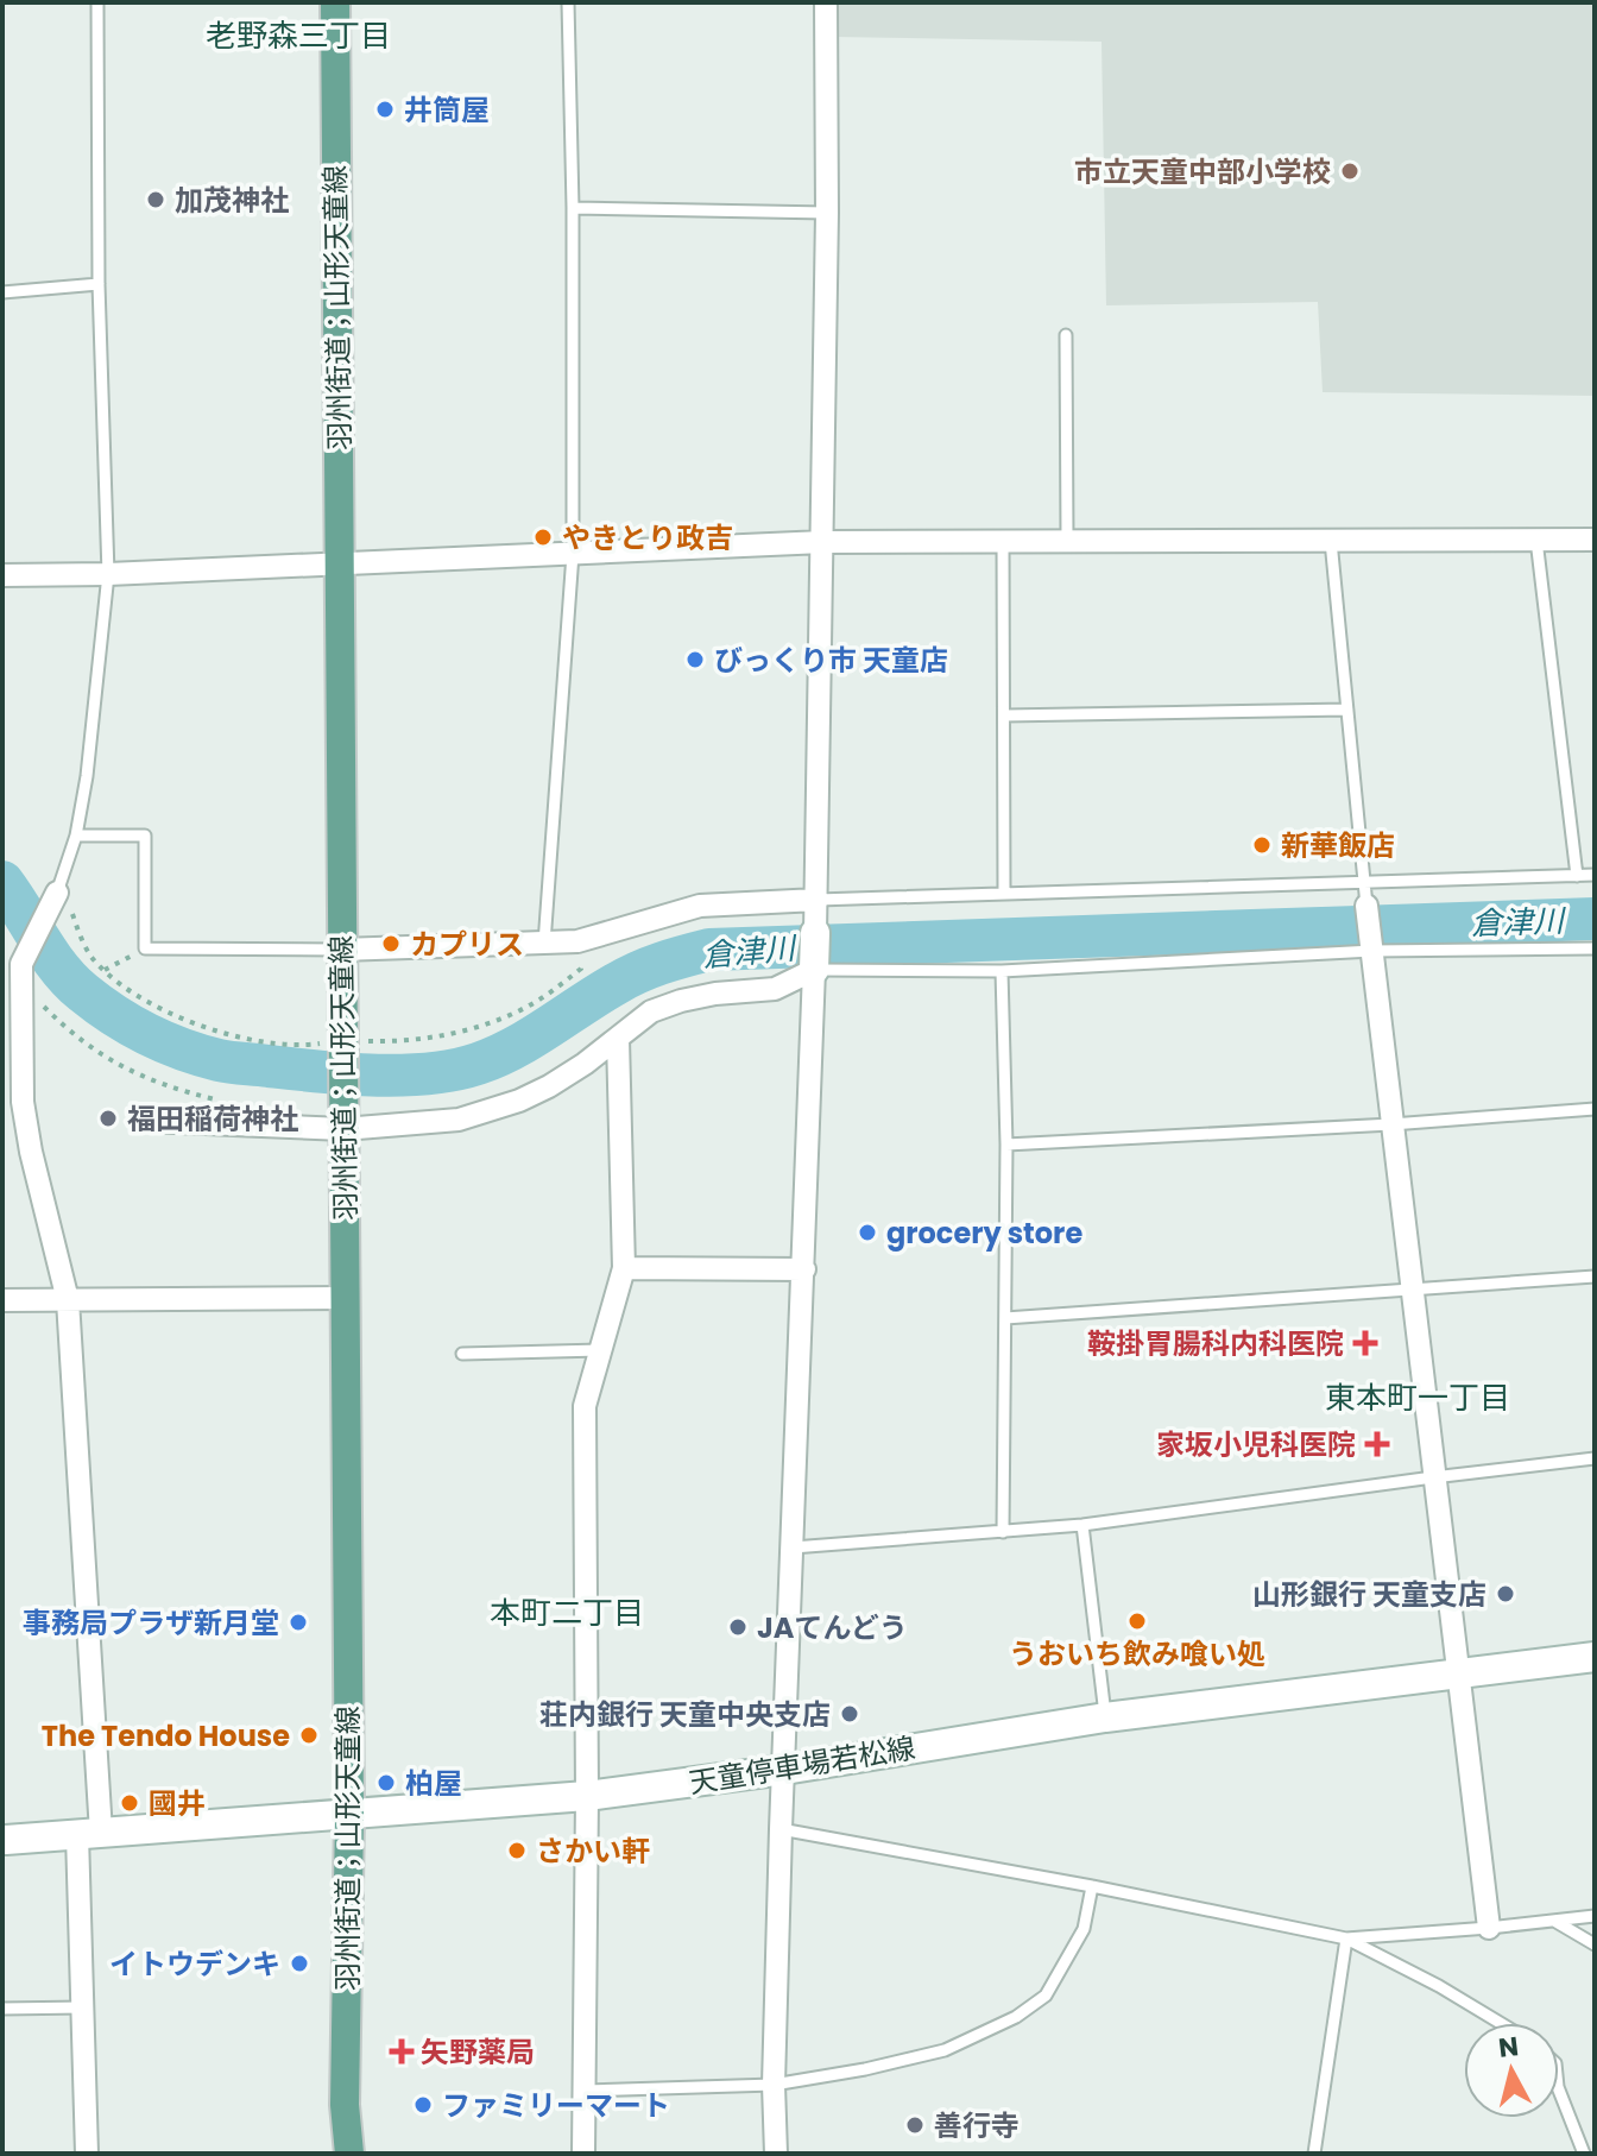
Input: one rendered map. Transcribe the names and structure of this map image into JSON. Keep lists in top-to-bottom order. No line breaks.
{"streets":{"main road":["羽州街道；山形天童線","天童停車場若松線"]},"crossings":[["羽州街道；山形天童線","天童停車場若松線"]],"districts":["老野森三丁目","東本町一丁目","本町二丁目"],"water":["倉津川"],"places":{"other":["井筒屋","市立天童中部小学校","加茂神社","やきとり政吉","びっくり市 天童店","新華飯店","カプリス","福田稲荷神社","grocery store","山形銀行 天童支店","うおいち飲み喰い処","事務局プラザ新月堂","JAてんどう","荘内銀行 天童中央支店","The Tendo House","柏屋","國井","さかい軒","イトウデンキ","ファミリーマート","善行寺"],"health":["鞍掛胃腸科内科医院","家坂小児科医院","矢野薬局"]},"north":"top"}
